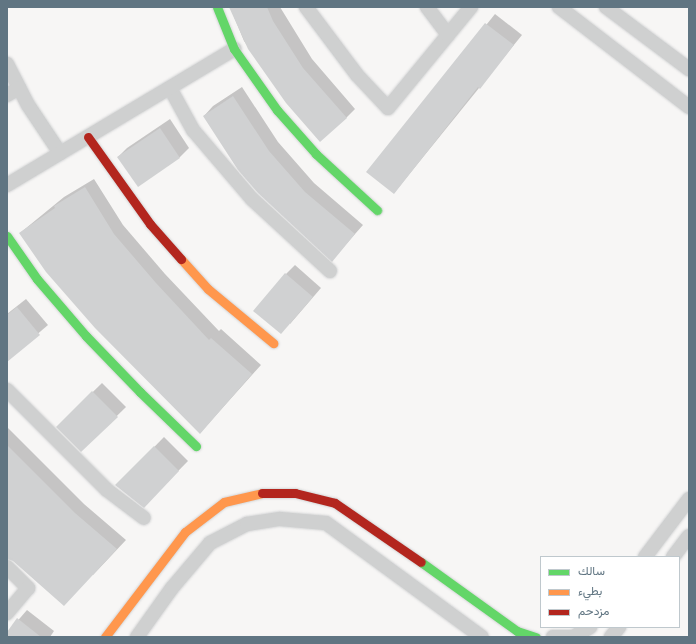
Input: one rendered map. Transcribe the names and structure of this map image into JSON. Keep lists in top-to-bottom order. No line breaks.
{"legend":["سالك","بطيء","مزدحم"]}
